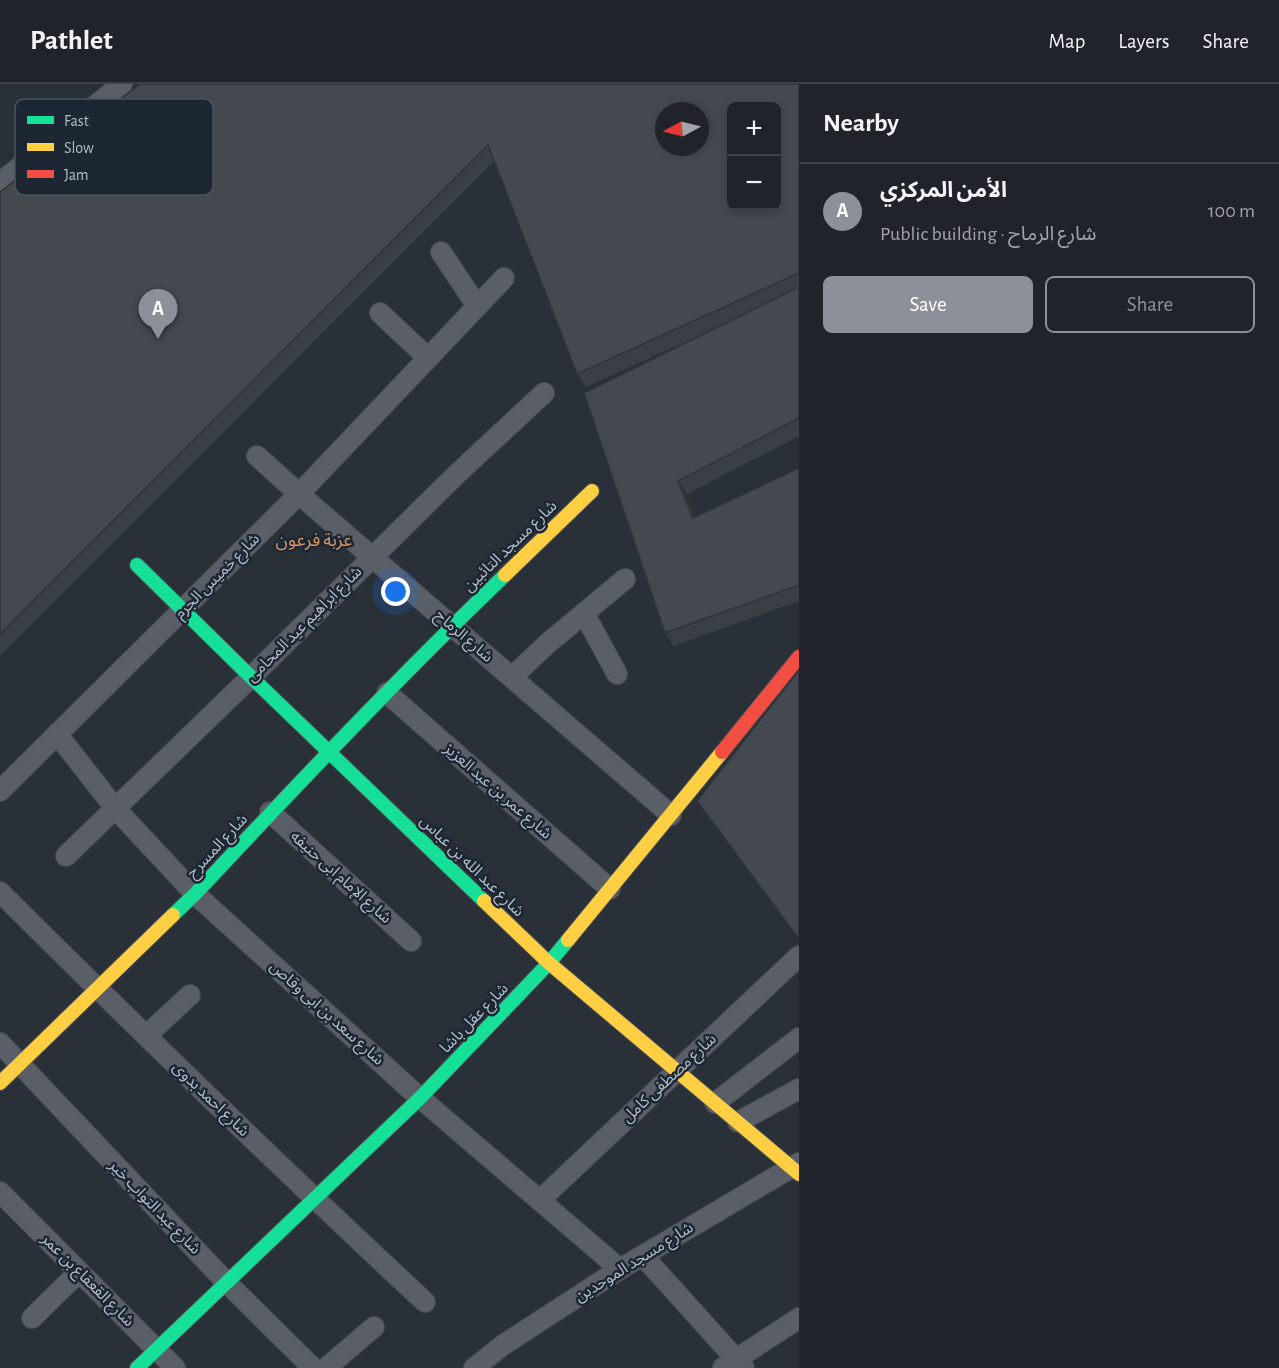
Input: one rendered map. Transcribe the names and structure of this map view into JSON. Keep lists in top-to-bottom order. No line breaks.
{"streets":{"street":["شارع مسجد التائبين","شارع خميس الجرم","شارع ابراهيم عيد المحامى","شارع الرماح","شارع عمر بن عبد العزيز","شارع المسرح","شارع عبد الله بن عباس","شارع الإمام ابى حنيفه","شارع سعد بن ابى وقاص","شارع عقل باشا","شارع مصطفى كامل","شارع احمد بدوى","شارع عبد التواب خير","شارع مسجد الموحدين","شارع القعقاع بن عمر"]},"crossings":[["شارع مسجد التائبين","شارع الرماح"],["شارع مسجد التائبين","شارع المسرح"],["شارع خميس الجرم","شارع الرماح"],["شارع خميس الجرم","شارع عبد الله بن عباس"],["شارع خميس الجرم","شارع سعد بن ابى وقاص"],["شارع ابراهيم عيد المحامى","شارع الرماح"],["شارع ابراهيم عيد المحامى","شارع عبد الله بن عباس"],["شارع ابراهيم عيد المحامى","شارع سعد بن ابى وقاص"],["شارع الرماح","شارع المسرح"],["شارع الرماح","شارع عقل باشا"],["شارع عمر بن عبد العزيز","شارع المسرح"],["شارع عمر بن عبد العزيز","شارع عقل باشا"],["شارع المسرح","شارع عبد الله بن عباس"],["شارع المسرح","شارع الإمام ابى حنيفه"],["شارع المسرح","شارع سعد بن ابى وقاص"],["شارع المسرح","شارع احمد بدوى"],["شارع المسرح","شارع عبد التواب خير"],["شارع عبد الله بن عباس","شارع عقل باشا"],["شارع عبد الله بن عباس","شارع مصطفى كامل"],["شارع عبد الله بن عباس","شارع مسجد الموحدين"],["شارع سعد بن ابى وقاص","شارع عقل باشا"],["شارع سعد بن ابى وقاص","شارع مصطفى كامل"],["شارع سعد بن ابى وقاص","شارع مسجد الموحدين"],["شارع عقل باشا","شارع احمد بدوى"],["شارع عقل باشا","شارع عبد التواب خير"],["شارع عقل باشا","شارع القعقاع بن عمر"]],"districts":["عزبة فرعون"],"legend":["Fast","Slow","Jam"],"north":"left","page":{"header":"Pathlet","nav":["Map","Layers","Share"],"heading":"Nearby","map_buttons":["+","−"],"list":[{"mark":"A","name":"الأمن المركزي","note":"Public building · شارع الرماح","value":"100 m"}],"buttons":["Save","Share"],"pins":"A"}}
